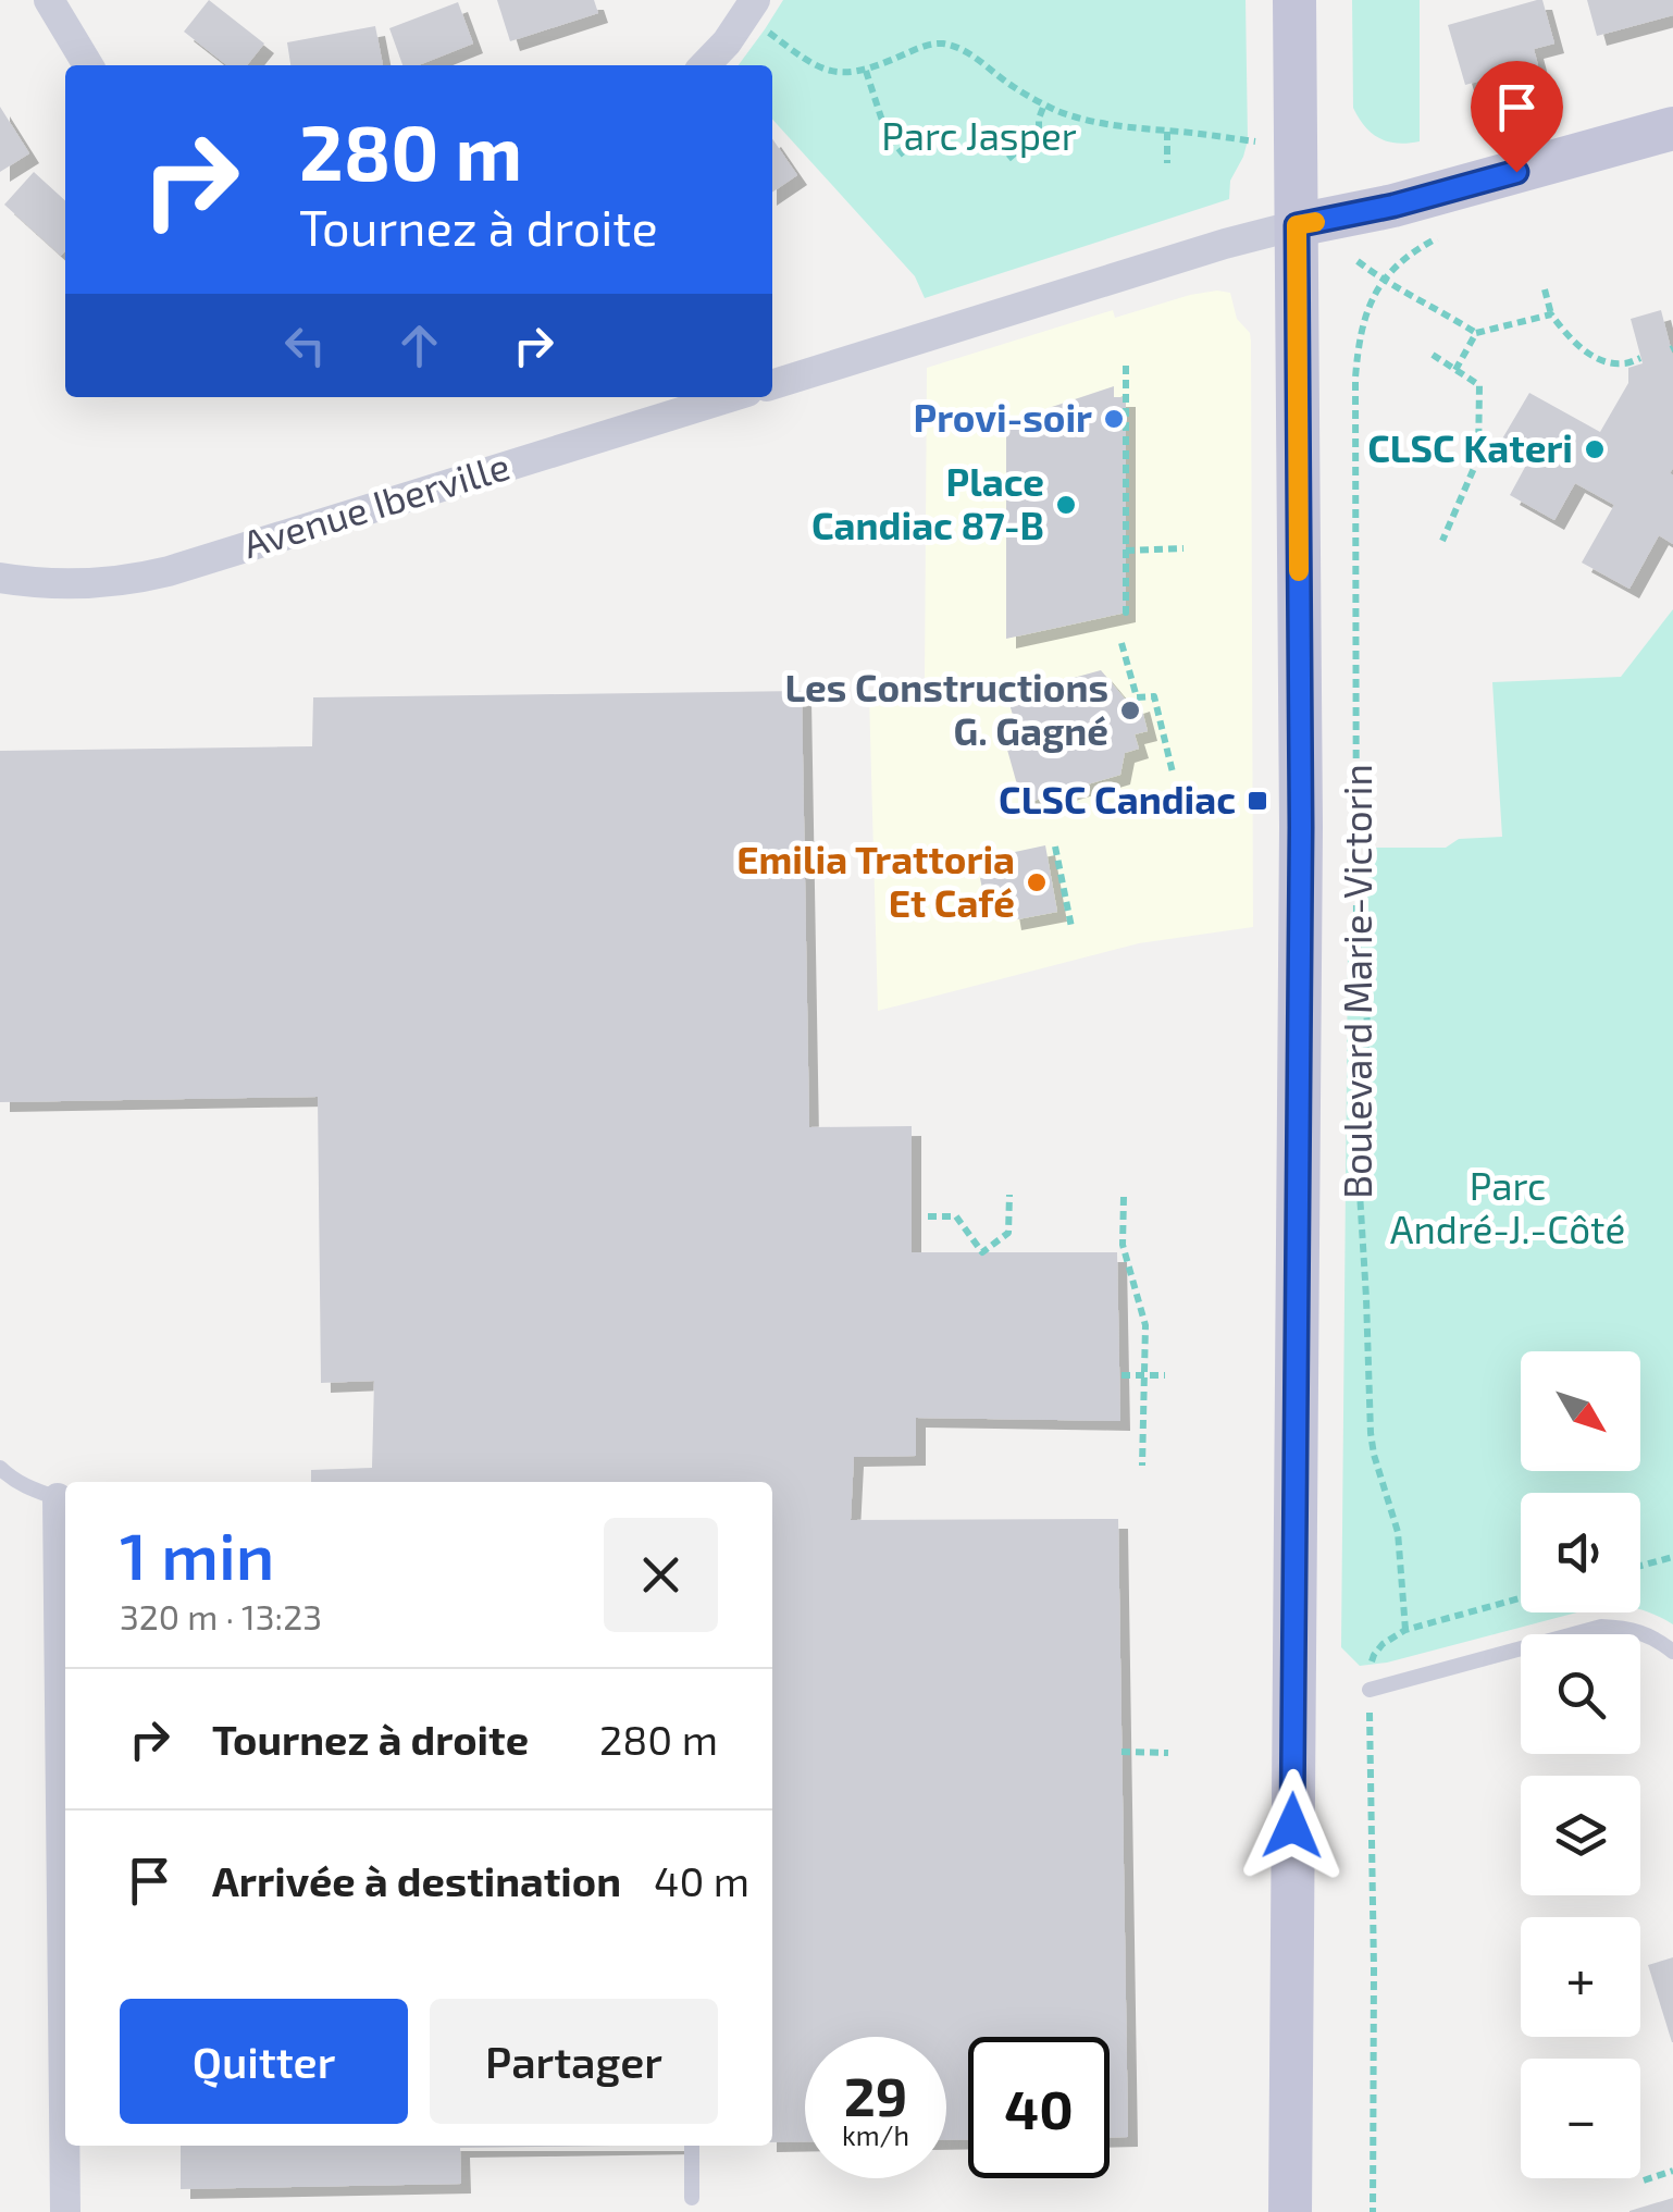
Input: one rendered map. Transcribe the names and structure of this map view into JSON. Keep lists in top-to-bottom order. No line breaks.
{"streets":{"street":["Avenue Iberville","Boulevard Marie-Victorin"]},"parks":["Parc Jasper","Parc André-J.-Côté"],"places":{"other":["Provi-soir","CLSC Kateri","Place Candiac 87-B","Les Constructions G. Gagné","Emilia Trattoria Et Café"],"transit":["CLSC Candiac"]},"north":"bottom right","page":{"turn":["280 m","Tournez à droite"],"map_buttons":["+","−"],"heading":["1 min","320 m · 13:23"],"list":[{"name":"Tournez à droite","value":"280 m"},{"name":"Arrivée à destination","value":"40 m"}],"buttons":["Quitter","Partager"],"speed":"29 km/h","limit":"40"}}
